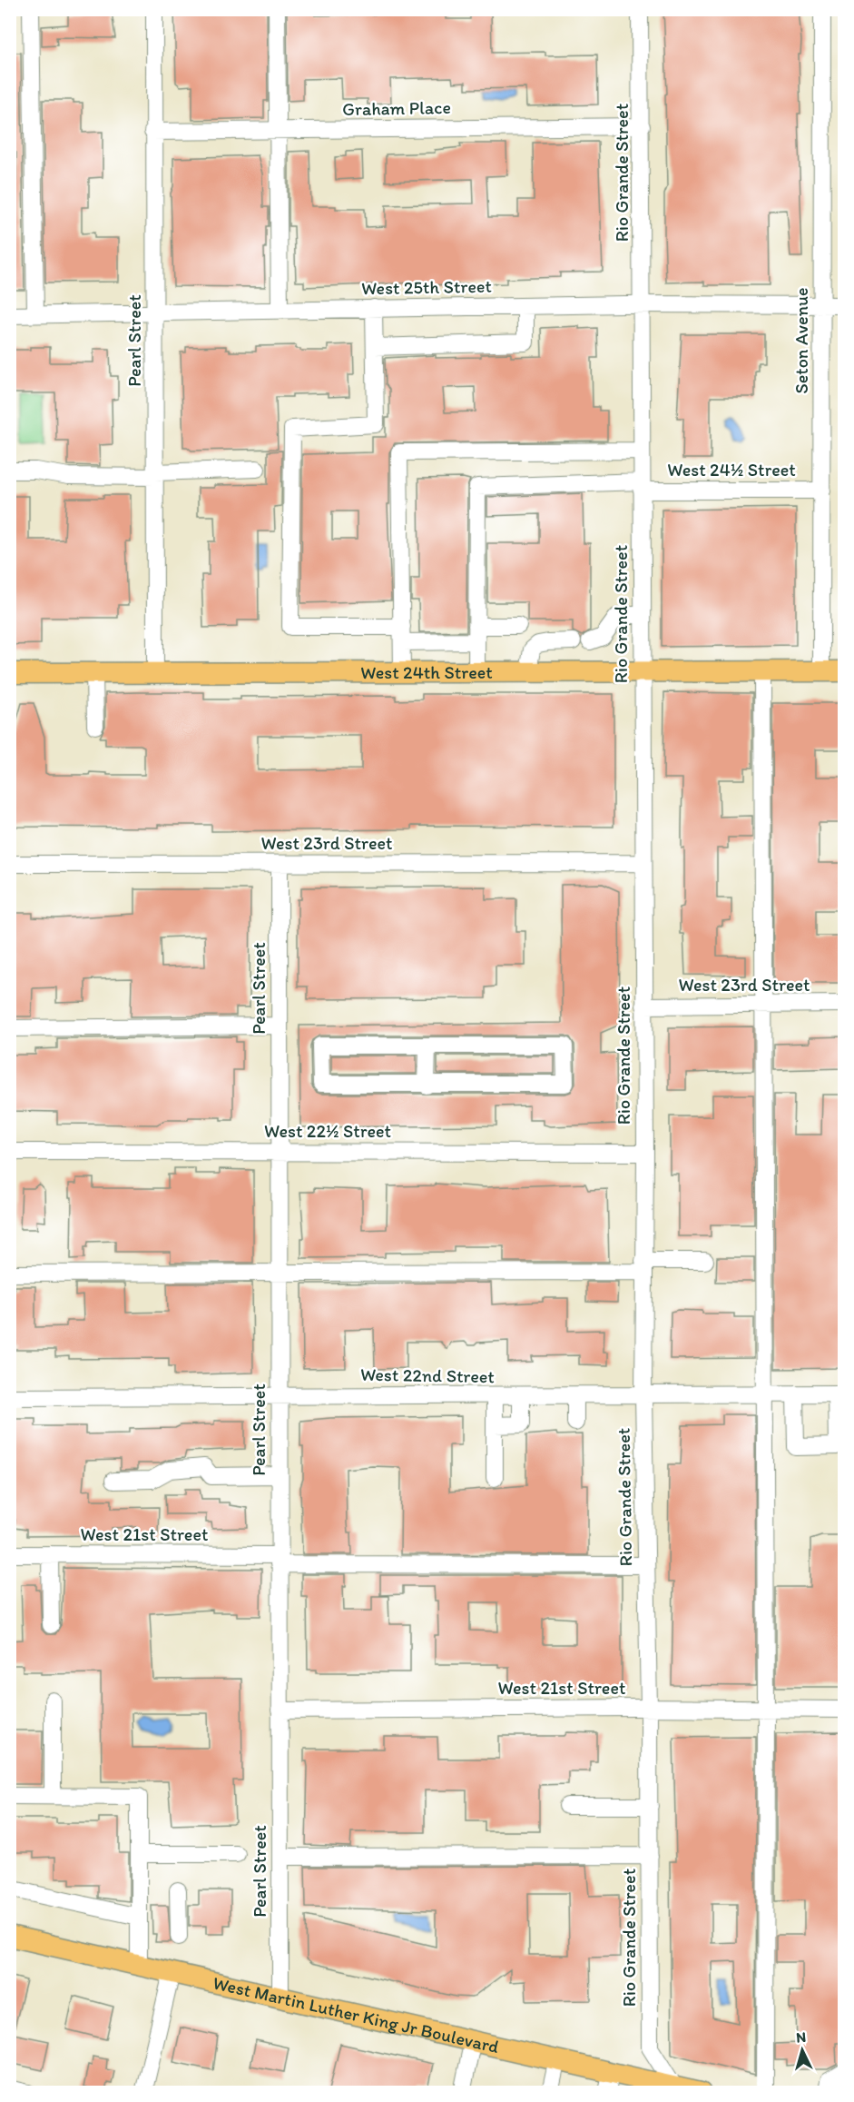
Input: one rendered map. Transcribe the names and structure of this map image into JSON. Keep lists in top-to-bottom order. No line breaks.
{"streets":{"main road":["West 24th Street","West Martin Luther King Jr Boulevard"],"street":["Graham Place","Rio Grande Street","West 25th Street","Pearl Street","Seton Avenue","West 24½ Street","West 23rd Street","West 22½ Street","West 22nd Street","West 21st Street"]},"crossings":[["Graham Place","Rio Grande Street"],["Graham Place","Pearl Street"],["Rio Grande Street","West 25th Street"],["Rio Grande Street","West 24½ Street"],["Rio Grande Street","West 24th Street"],["Rio Grande Street","West 23rd Street"],["Rio Grande Street","West 22½ Street"],["Rio Grande Street","West 22nd Street"],["Rio Grande Street","West 21st Street"],["Rio Grande Street","West Martin Luther King Jr Boulevard"],["West 25th Street","Pearl Street"],["West 25th Street","Seton Avenue"],["Pearl Street","West 24th Street"],["Pearl Street","West 23rd Street"],["Pearl Street","West 22½ Street"],["Pearl Street","West 22nd Street"],["Pearl Street","West 21st Street"],["Pearl Street","West Martin Luther King Jr Boulevard"],["Seton Avenue","West 24½ Street"],["Seton Avenue","West 24th Street"]],"north":"top"}
